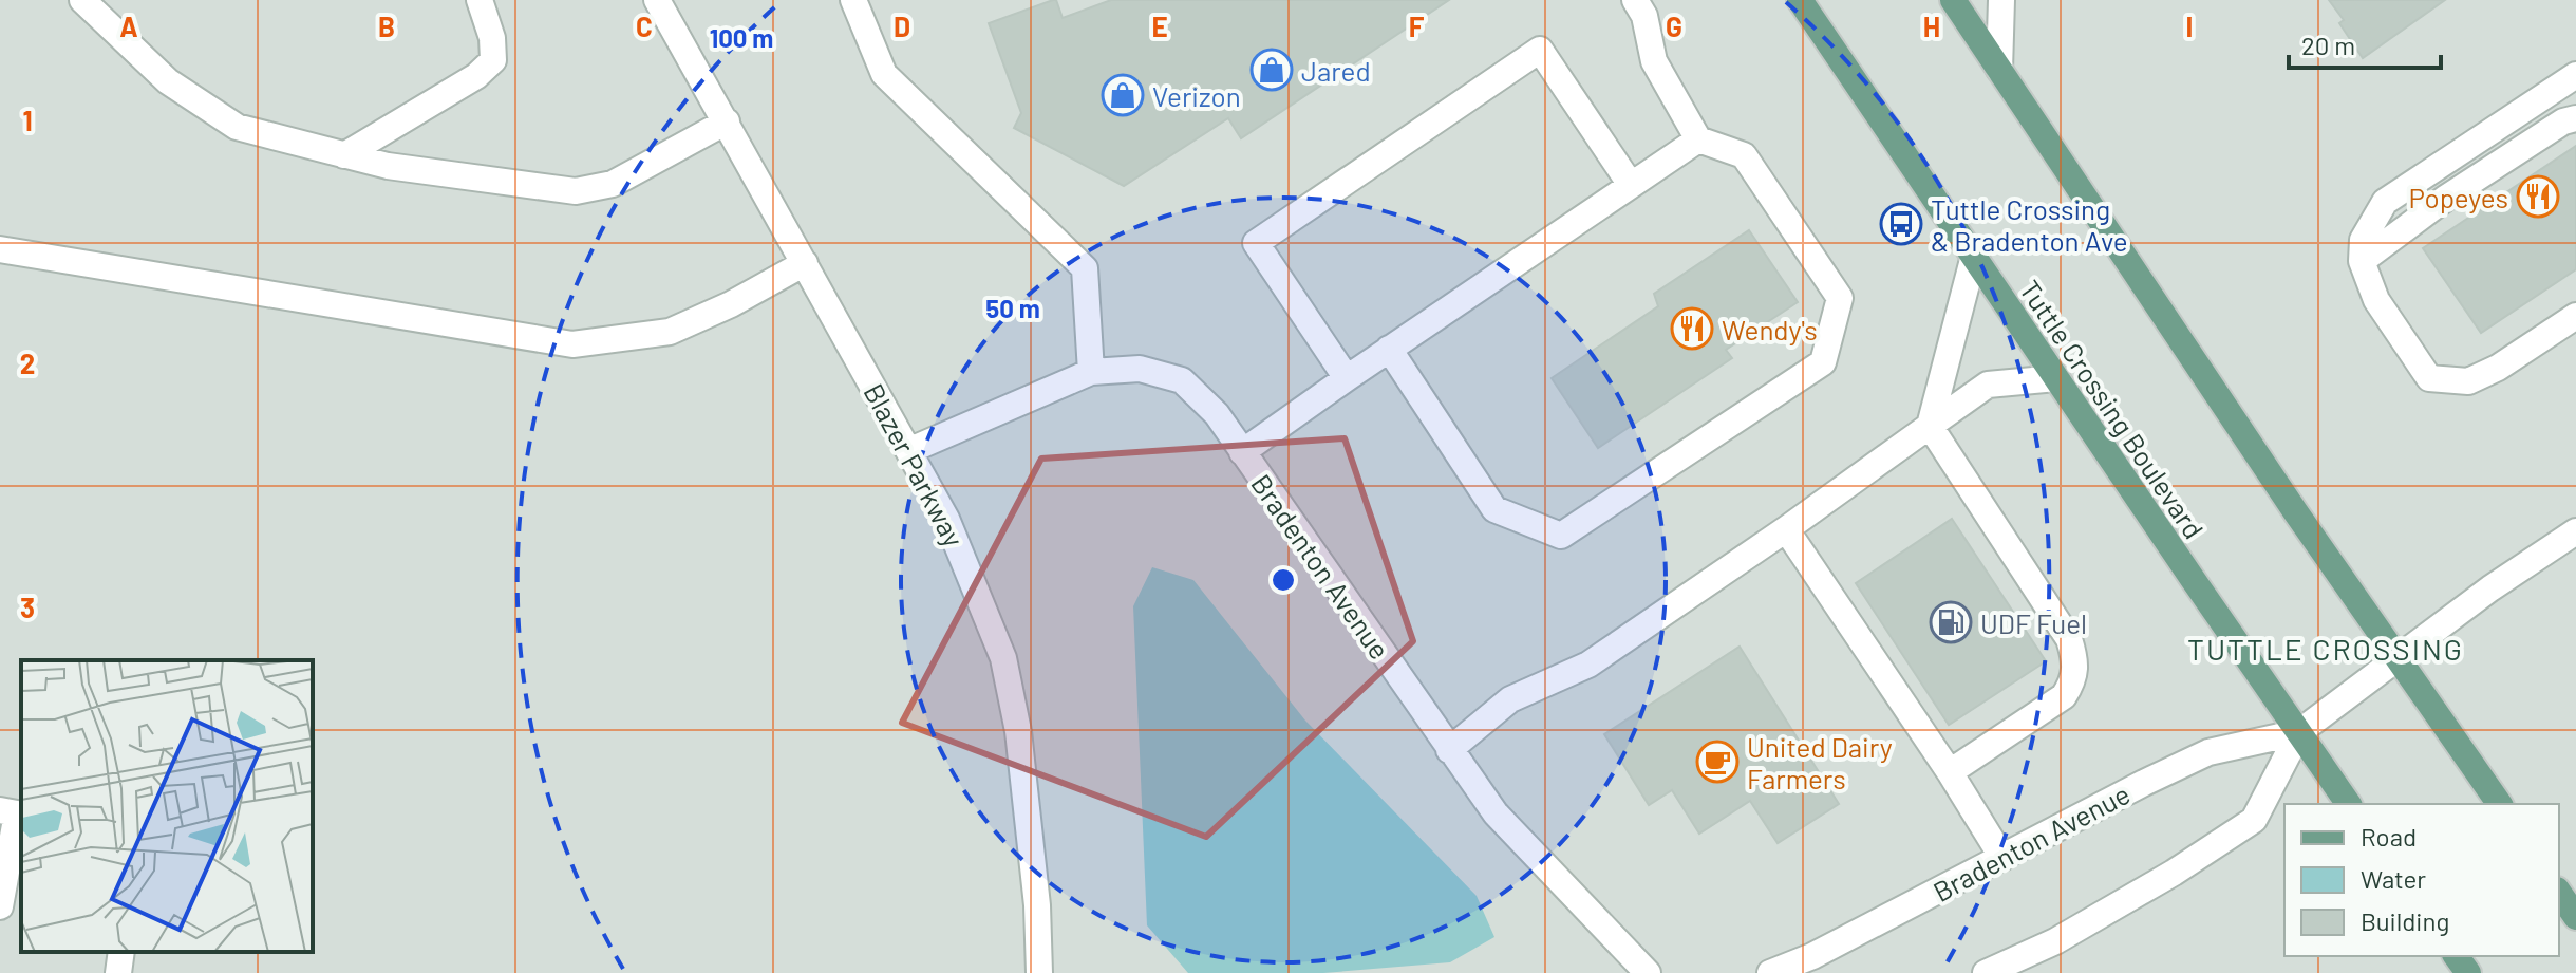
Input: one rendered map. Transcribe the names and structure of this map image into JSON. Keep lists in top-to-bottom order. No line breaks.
{"streets":{"main road":["Tuttle Crossing Boulevard"],"street":["Blazer Parkway","Bradenton Avenue"]},"crossings":[["Tuttle Crossing Boulevard","Bradenton Avenue"],["Blazer Parkway","Bradenton Avenue"]],"districts":["TUTTLE CROSSING"],"places":{"shop":["Jared","Verizon"],"restaurant":["Popeyes","Wendy's"],"bus stop":["Tuttle Crossing & Bradenton Ave"],"fuel station":["UDF Fuel"],"cafe":["United Dairy Farmers"]},"legend":["Road","Water","Building"],"scale_bar":"20 m","grid":{"columns":["A","B","C","D","E","F","G","H","I"],"rows":["1","2","3"]},"rings":["100 m","50 m"]}
